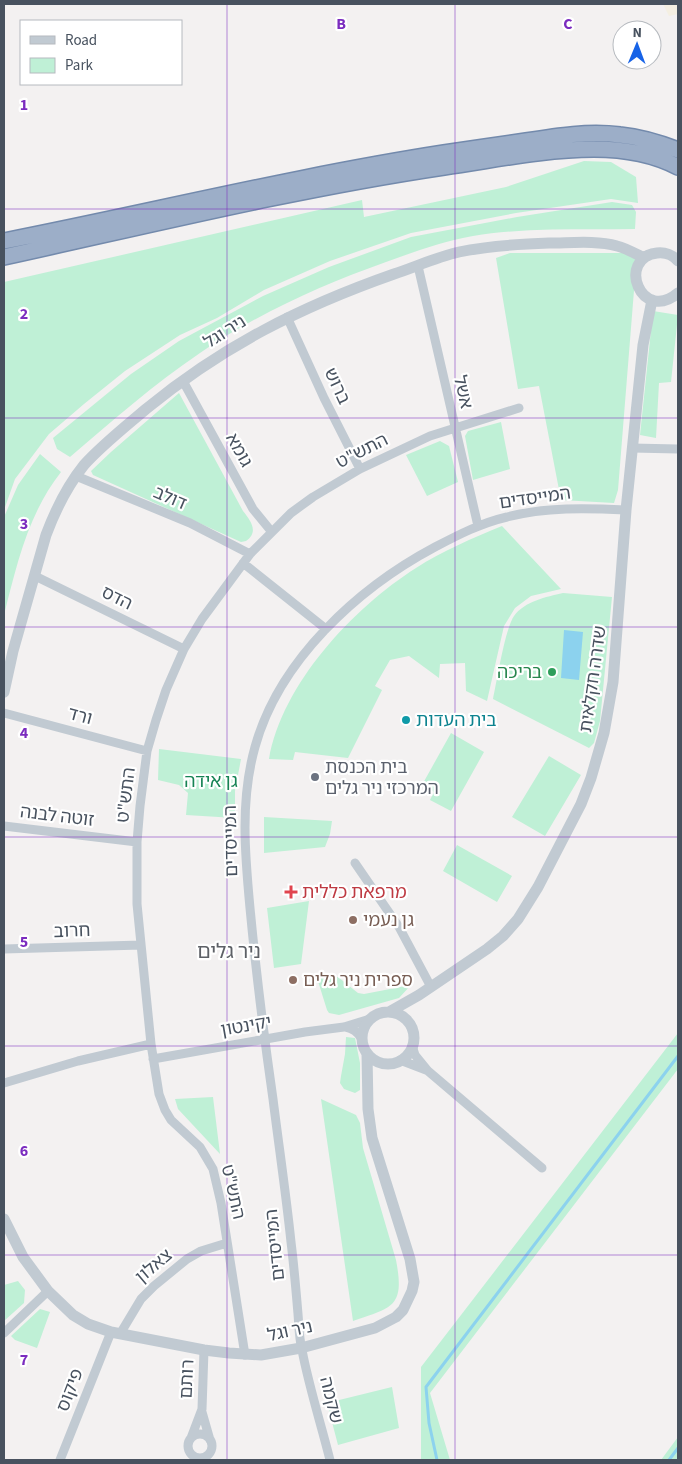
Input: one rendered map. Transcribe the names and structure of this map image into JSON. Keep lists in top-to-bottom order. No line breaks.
{"streets":{"street":["ניר וגל","ברוש","אשל","גומא","התש\"ט","דולב","המייסדים","הדס","שדרה חקלאית","ורד","זוטה לבנה","חרוב","יקינטון","צאלון","רותם","פיקוס","שקמה"]},"crossings":[["ניר וגל","ברוש"],["ניר וגל","אשל"],["ניר וגל","גומא"],["ניר וגל","התש\"ט"],["ניר וגל","דולב"],["ניר וגל","המייסדים"],["ניר וגל","הדס"],["ניר וגל","שדרה חקלאית"],["ניר וגל","יקינטון"],["ניר וגל","צאלון"],["ניר וגל","רותם"],["ניר וגל","פיקוס"],["ניר וגל","שקמה"],["ברוש","התש\"ט"],["אשל","התש\"ט"],["אשל","המייסדים"],["גומא","התש\"ט"],["התש\"ט","דולב"],["התש\"ט","הדס"],["התש\"ט","ורד"],["התש\"ט","זוטה לבנה"],["התש\"ט","חרוב"],["התש\"ט","יקינטון"],["התש\"ט","צאלון"],["המייסדים","שדרה חקלאית"],["המייסדים","יקינטון"],["המייסדים","שקמה"],["שדרה חקלאית","יקינטון"],["צאלון","פיקוס"]],"districts":["ניר גלים"],"parks":["גן אידה"],"places":{"other":["בריכה","בית העדות","בית הכנסת המרכזי ניר גלים","גן נעמי","ספרית ניר גלים"],"health":["מרפאת כללית"]},"legend":["Road","Park"],"north":"top","grid":{"columns":["B","C"],"rows":["1","2","3","4","5","6","7"]}}
